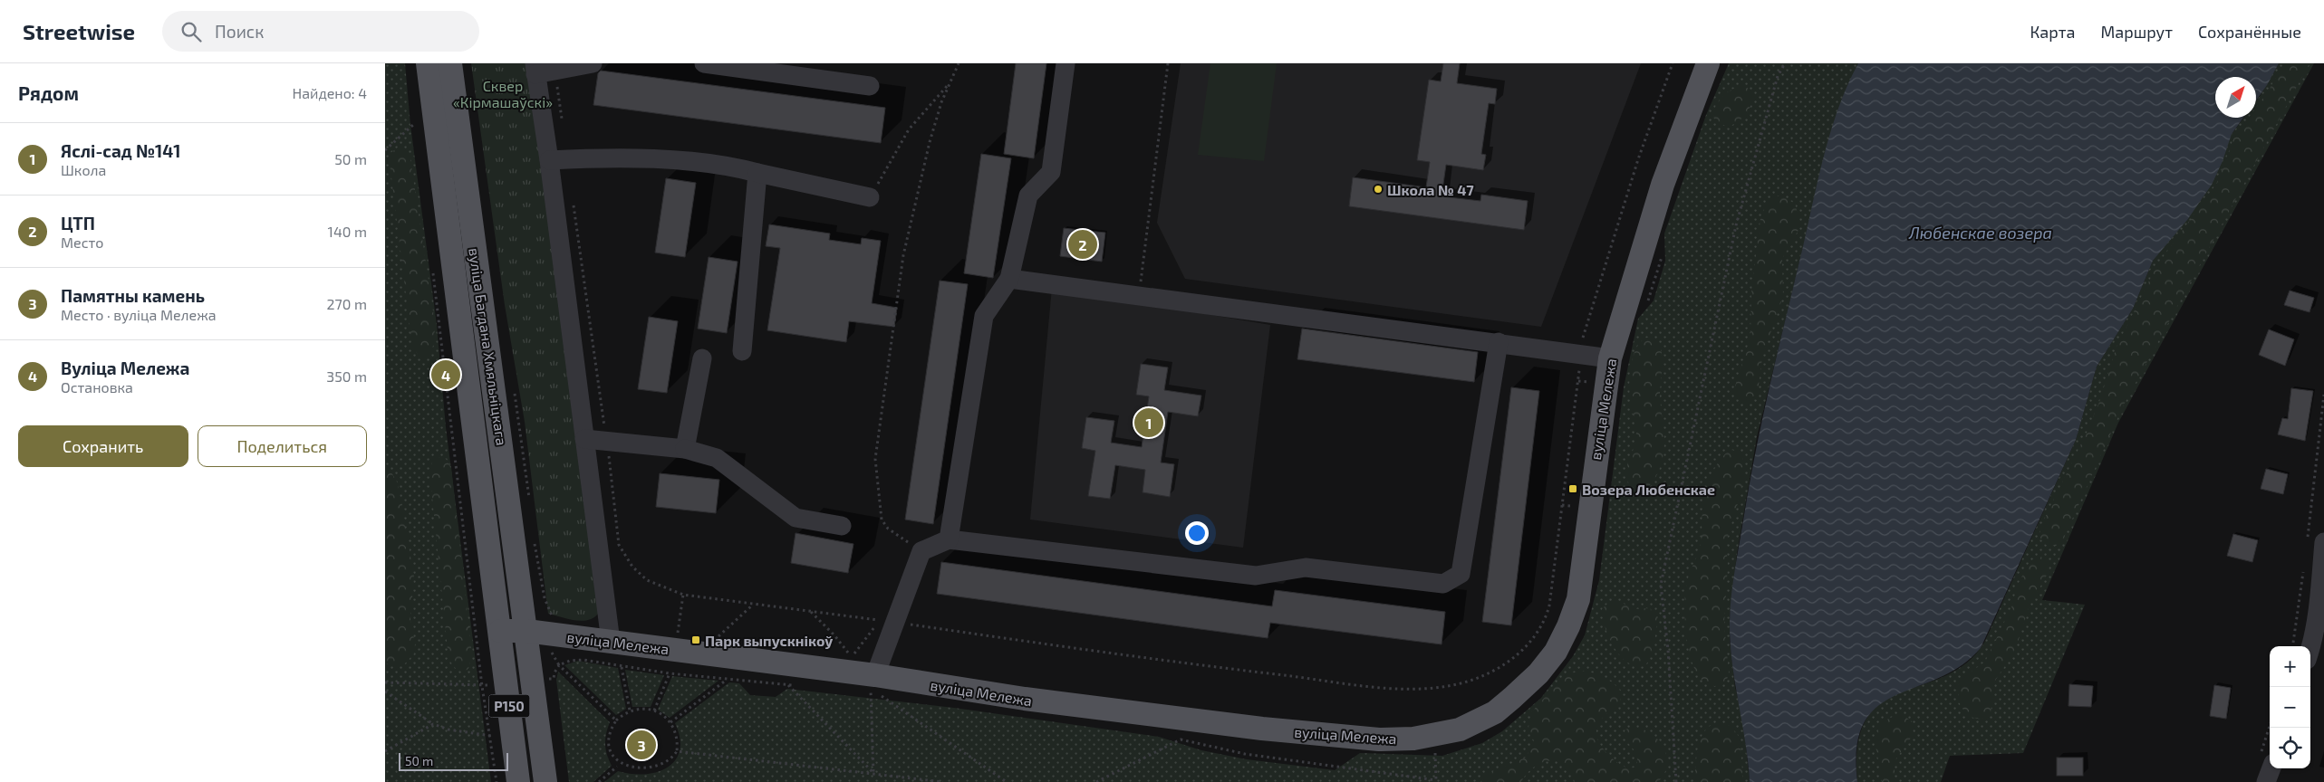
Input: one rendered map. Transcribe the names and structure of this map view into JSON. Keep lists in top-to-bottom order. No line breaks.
{"streets":{"main road":["вуліца Багдана Хмяльніцкага","вуліца Мележа","Р150"]},"crossings":[["вуліца Багдана Хмяльніцкага","вуліца Мележа"],["вуліца Багдана Хмяльніцкага","Р150"],["вуліца Мележа","Р150"]],"water":["Любенскае возера"],"parks":["Сквер «Кірмашаўскі»"],"places":{"other":["Школа № 47"],"transit":["Возера Любенскае","Парк выпускнікоў"]},"scale_bar":"50 m","north":"top right","page":{"header":"Streetwise","search":"Поиск","nav":["Карта","Маршрут","Сохранённые"],"heading":["Рядом","Найдено: 4"],"list":[{"mark":"1","name":"Яслі-сад №141","note":"Школа","value":"50 m"},{"mark":"2","name":"ЦТП","note":"Место","value":"140 m"},{"mark":"3","name":"Памятны камень","note":"Место · вуліца Мележа","value":"270 m"},{"mark":"4","name":"Вуліца Мележа","note":"Остановка","value":"350 m"}],"pins":["2","4","1","3"],"buttons":["Сохранить","Поделиться"],"map_buttons":["+","−"],"scale":"50 m"}}
